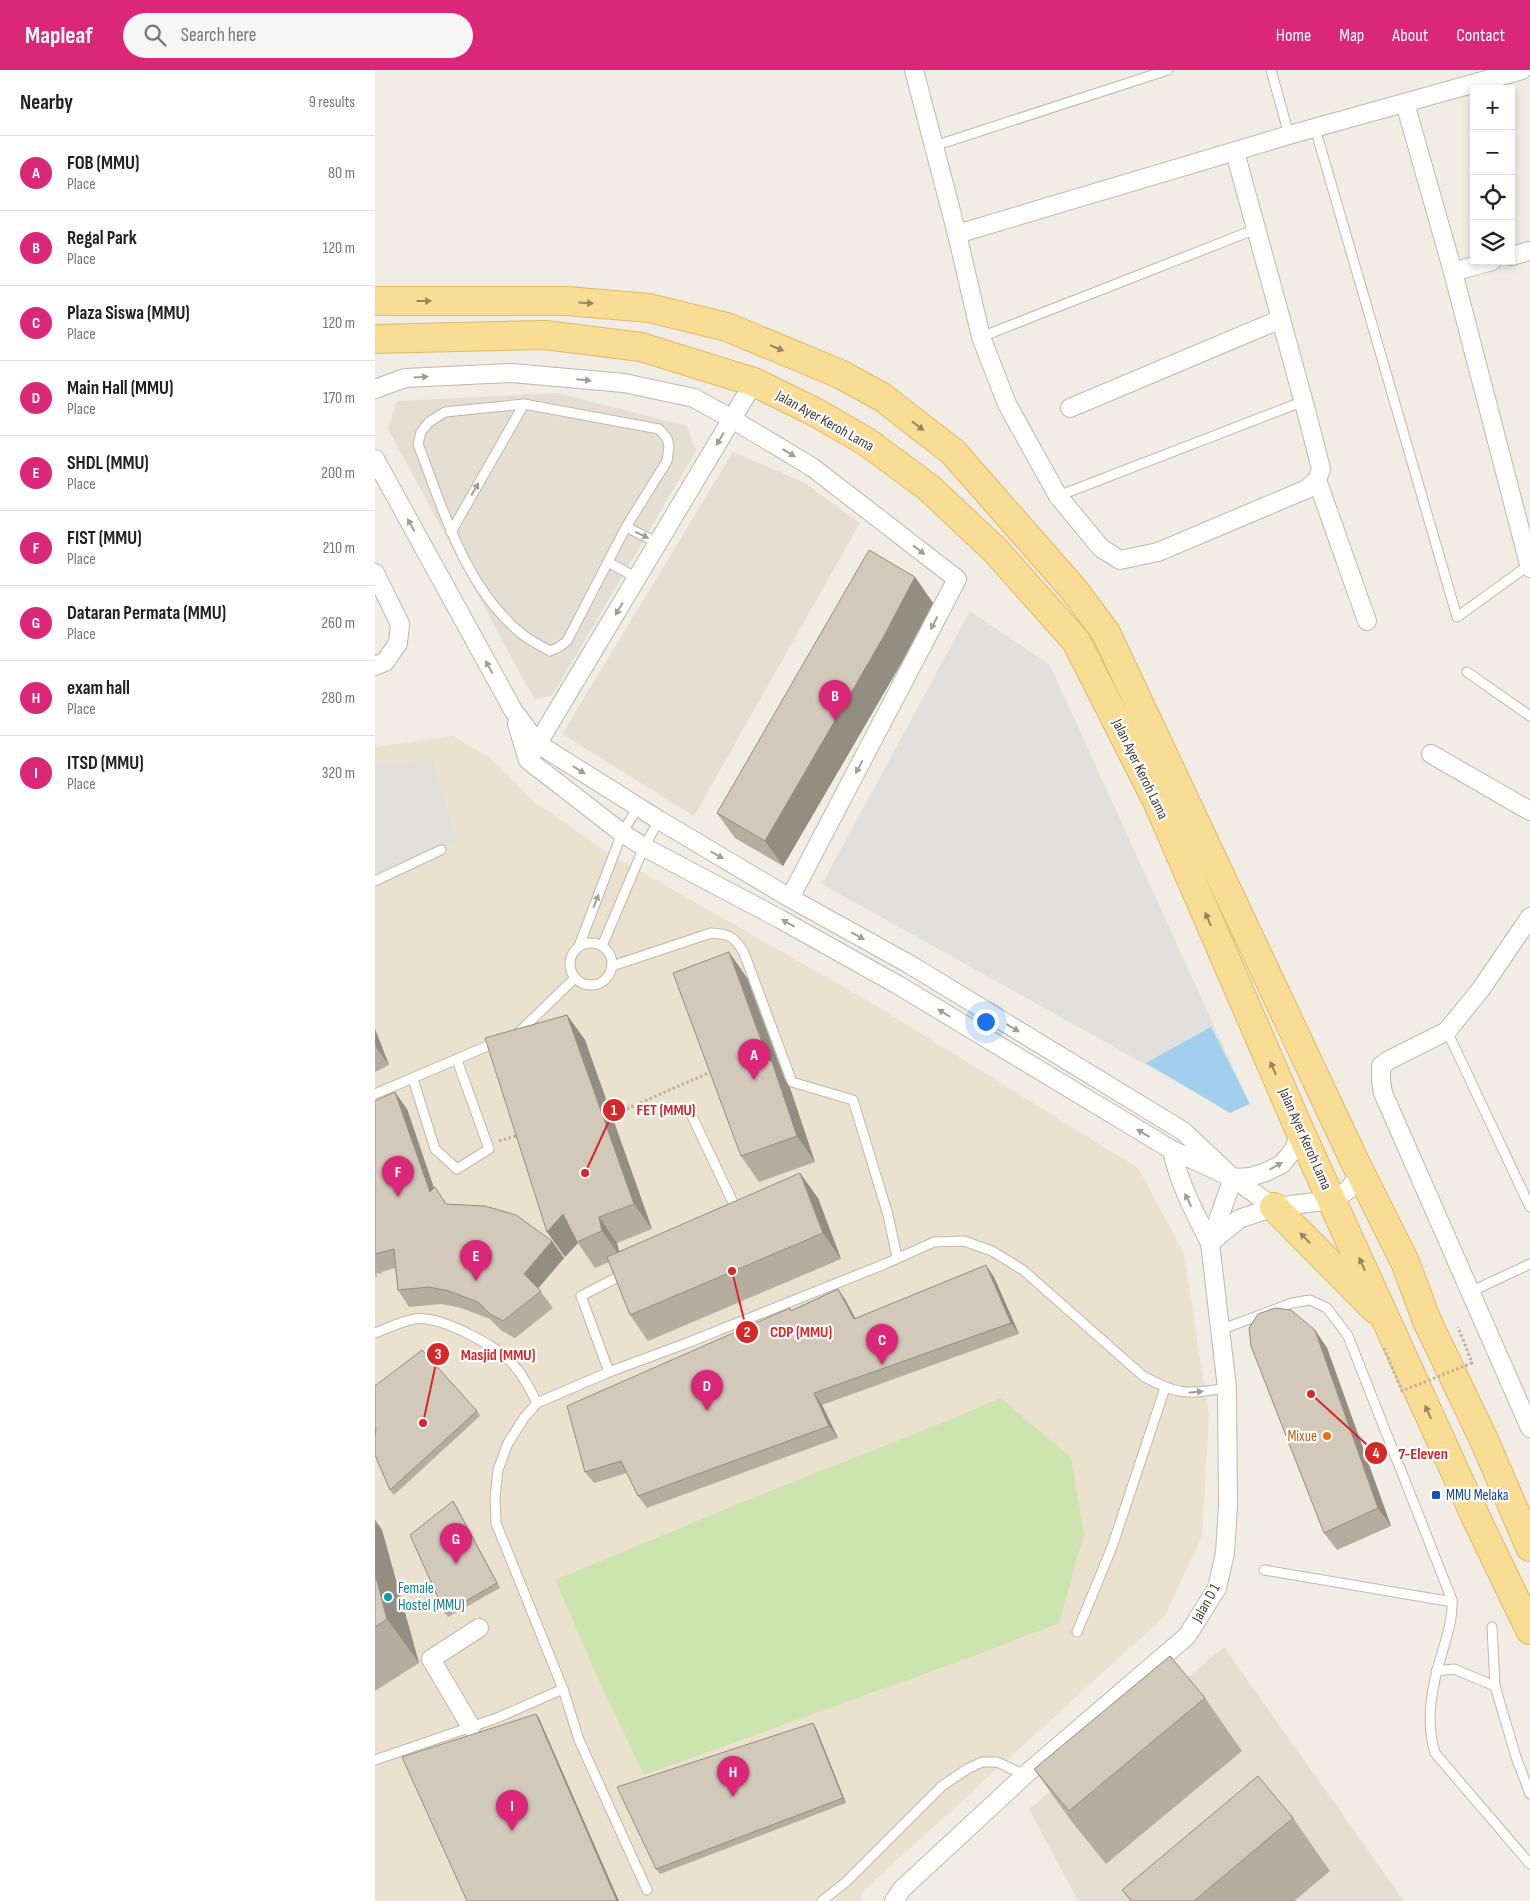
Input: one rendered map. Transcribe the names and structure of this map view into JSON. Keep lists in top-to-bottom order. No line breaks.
{"streets":{"main road":["Jalan Ayer Keroh Lama"],"street":["Jalan D 1"]},"places":{"other":["FET (MMU)","CDP (MMU)","7-Eleven","Masjid (MMU)","Mixue","Female Hostel (MMU)"],"transit":["MMU Melaka"]},"page":{"header":"Mapleaf","search":"Search here","nav":["Home","Map","About","Contact"],"heading":["Nearby","9 results"],"map_buttons":["+","−"],"list":[{"mark":"A","name":"FOB (MMU)","note":"Place","value":"80 m"},{"mark":"B","name":"Regal Park","note":"Place","value":"120 m"},{"mark":"C","name":"Plaza Siswa (MMU)","note":"Place","value":"120 m"},{"mark":"D","name":"Main Hall (MMU)","note":"Place","value":"170 m"},{"mark":"E","name":"SHDL (MMU)","note":"Place","value":"200 m"},{"mark":"F","name":"FIST (MMU)","note":"Place","value":"210 m"},{"mark":"G","name":"Dataran Permata (MMU)","note":"Place","value":"260 m"},{"mark":"H","name":"exam hall","note":"Place","value":"280 m"},{"mark":"I","name":"ITSD (MMU)","note":"Place","value":"320 m"}],"pins":["B","A","F","E","C","D","G","H","I"]}}
